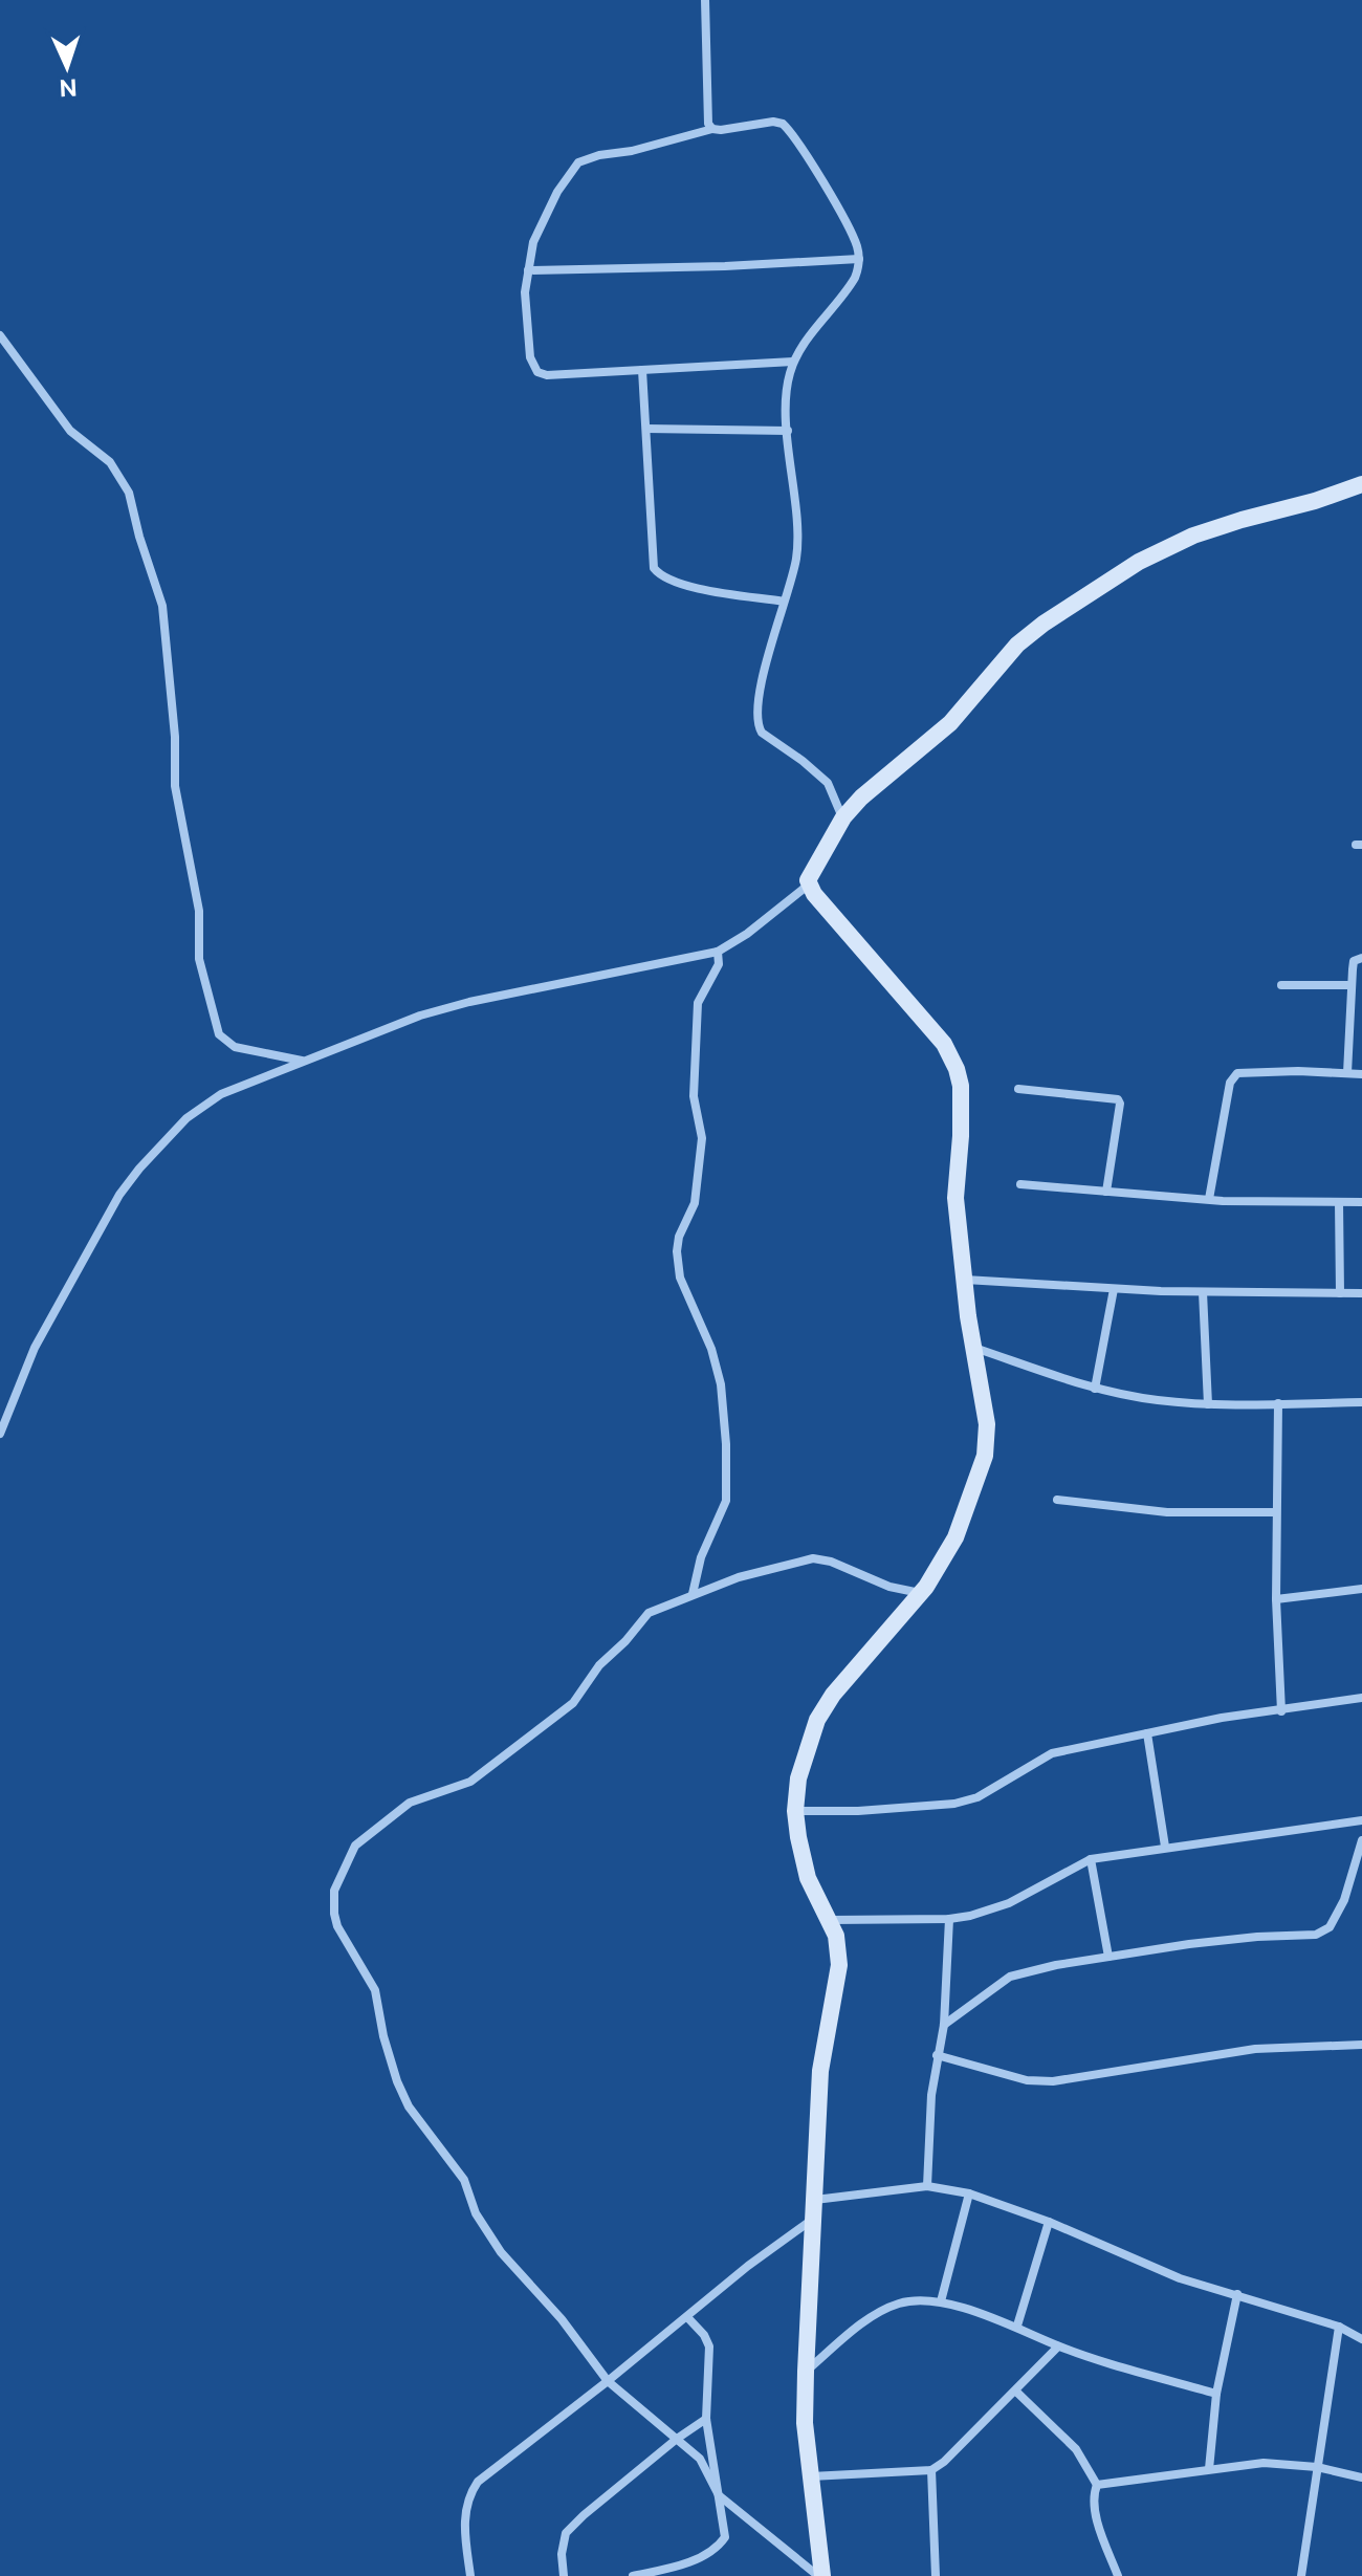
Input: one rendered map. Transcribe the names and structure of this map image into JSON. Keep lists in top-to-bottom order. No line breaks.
{"north":"bottom"}
